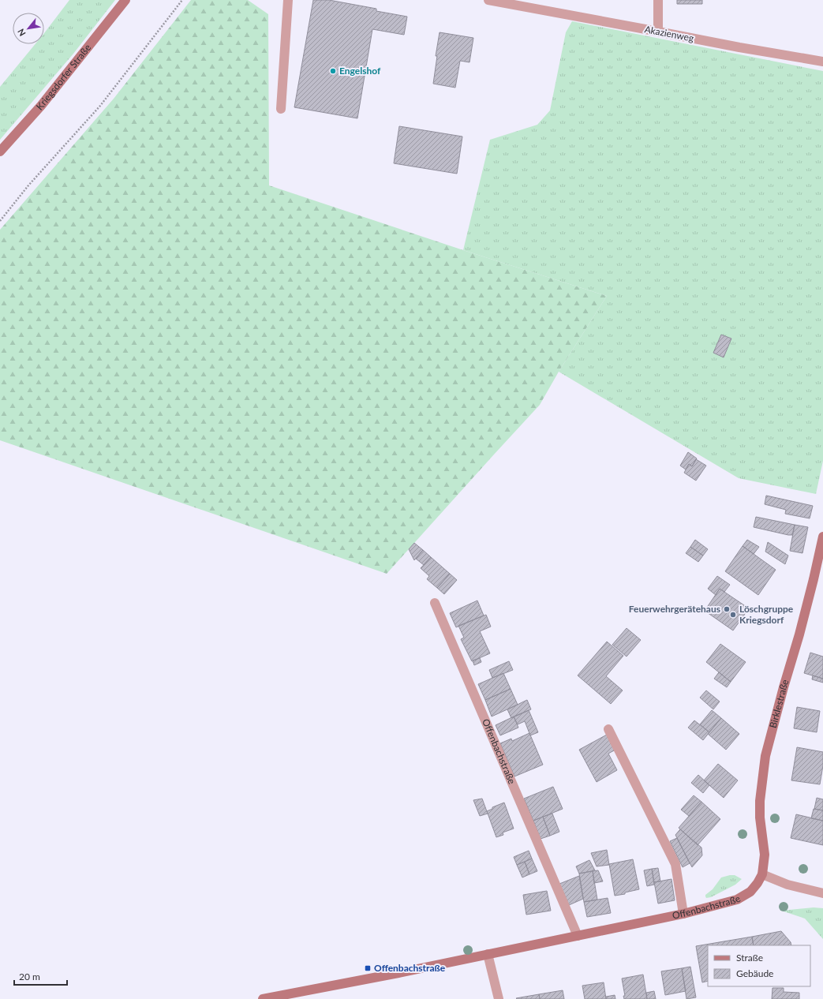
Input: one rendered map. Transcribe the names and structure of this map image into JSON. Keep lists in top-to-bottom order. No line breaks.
{"streets":{"street":["Akazienweg","Kriegsdorfer Straße","Birklestraße","Offenbachstraße"]},"crossings":[["Birklestraße","Offenbachstraße"]],"places":{"other":["Engelshof","Feuerwehrgerätehaus","Löschgruppe Kriegsdorf"],"transit":["Offenbachstraße"]},"legend":["Straße","Gebäude"],"scale_bar":"20 m","north":"bottom left"}
